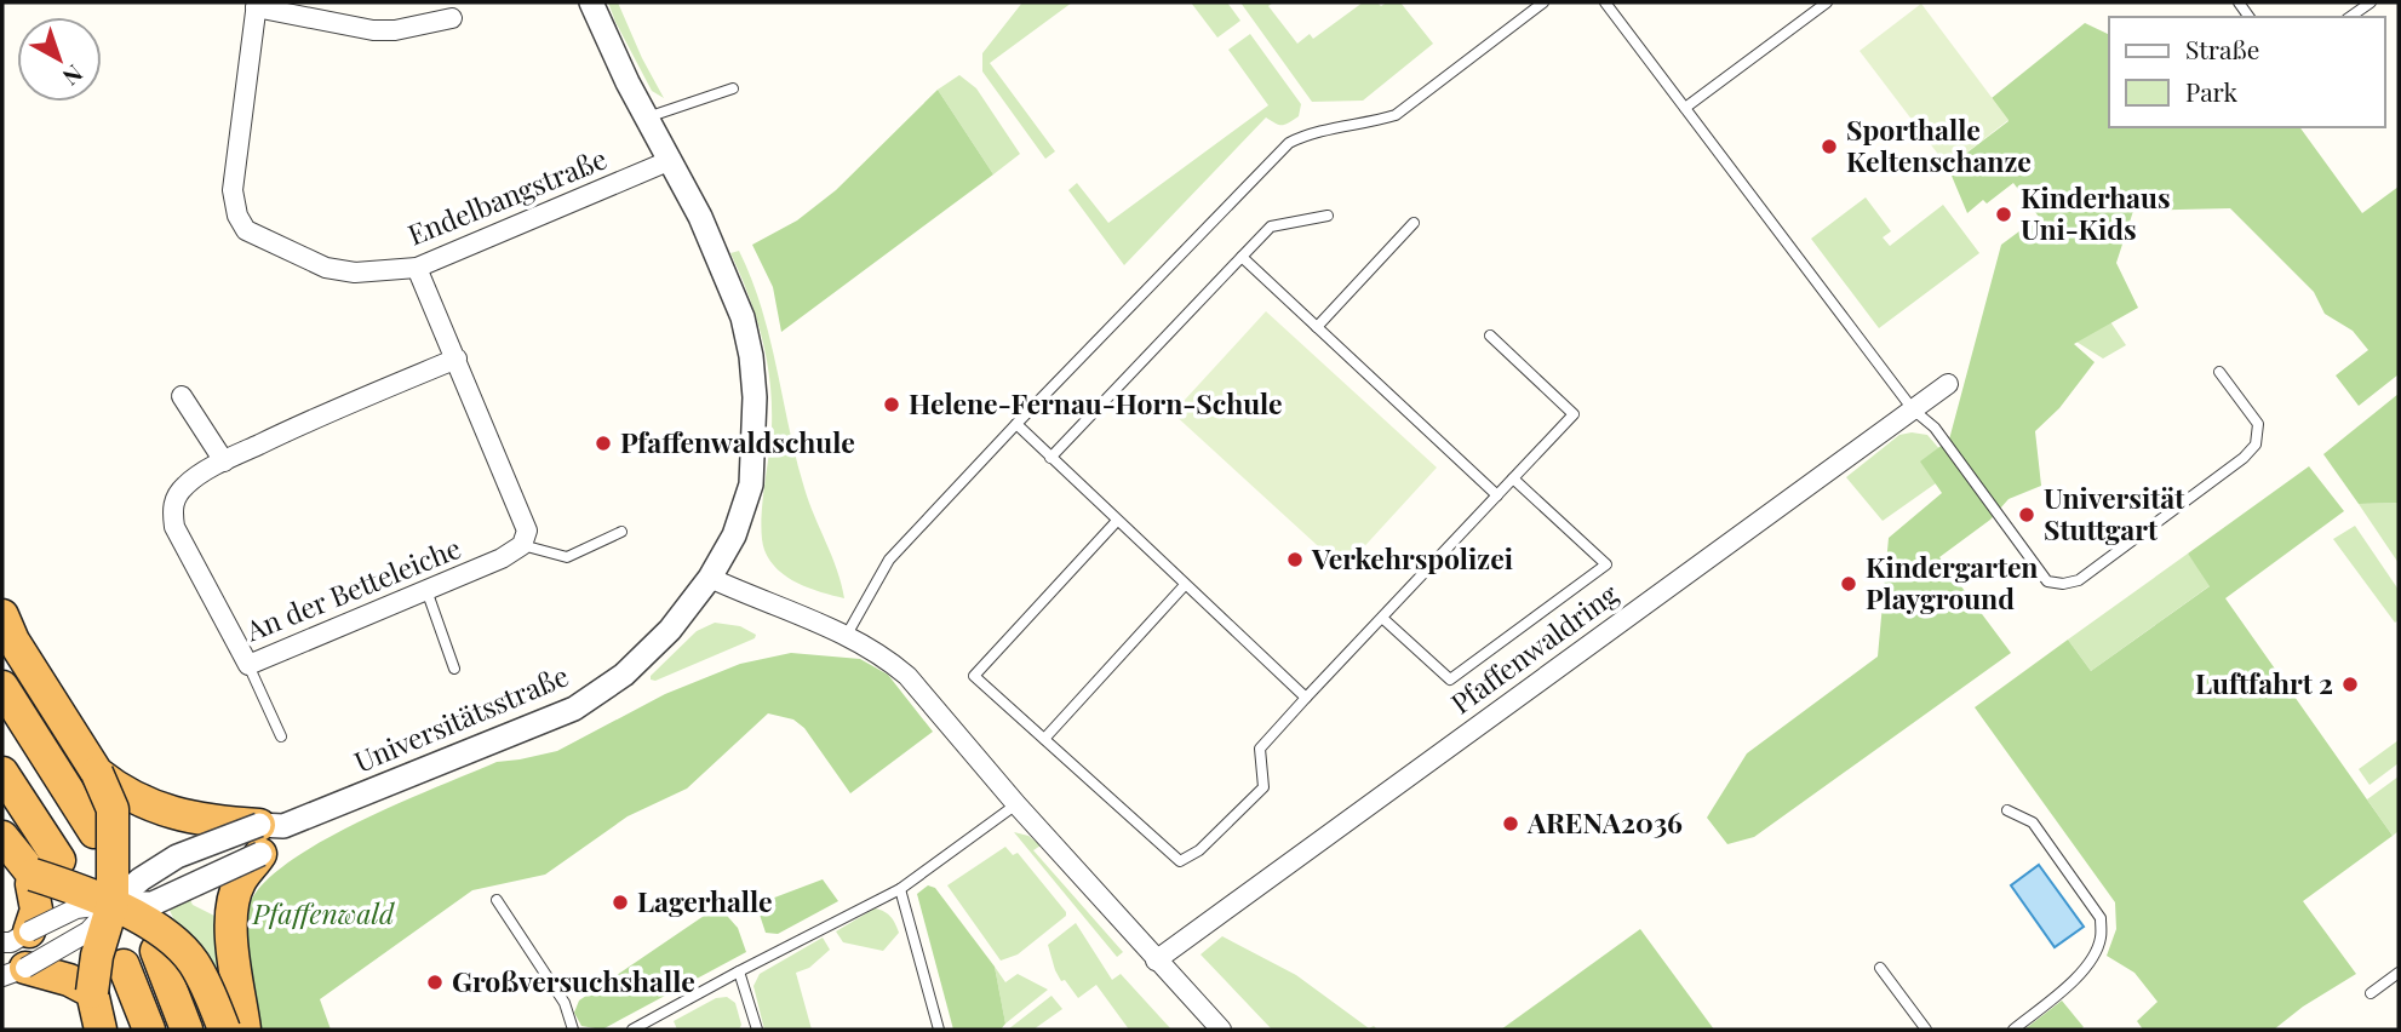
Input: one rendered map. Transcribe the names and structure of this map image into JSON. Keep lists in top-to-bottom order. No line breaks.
{"streets":{"street":["Endelbangstraße","An der Betteleiche","Pfaffenwaldring","Universitätsstraße"]},"crossings":[["Endelbangstraße","Universitätsstraße"]],"parks":["Pfaffenwald"],"places":["Sporthalle Keltenschanze","Kinderhaus Uni-Kids","Helene-Fernau-Horn-Schule","Pfaffenwaldschule","Universität Stuttgart","Verkehrspolizei","Kindergarten Playground","Luftfahrt 2","ARENA2036","Lagerhalle","Großversuchshalle"],"legend":["Straße","Park"],"north":"bottom right"}
